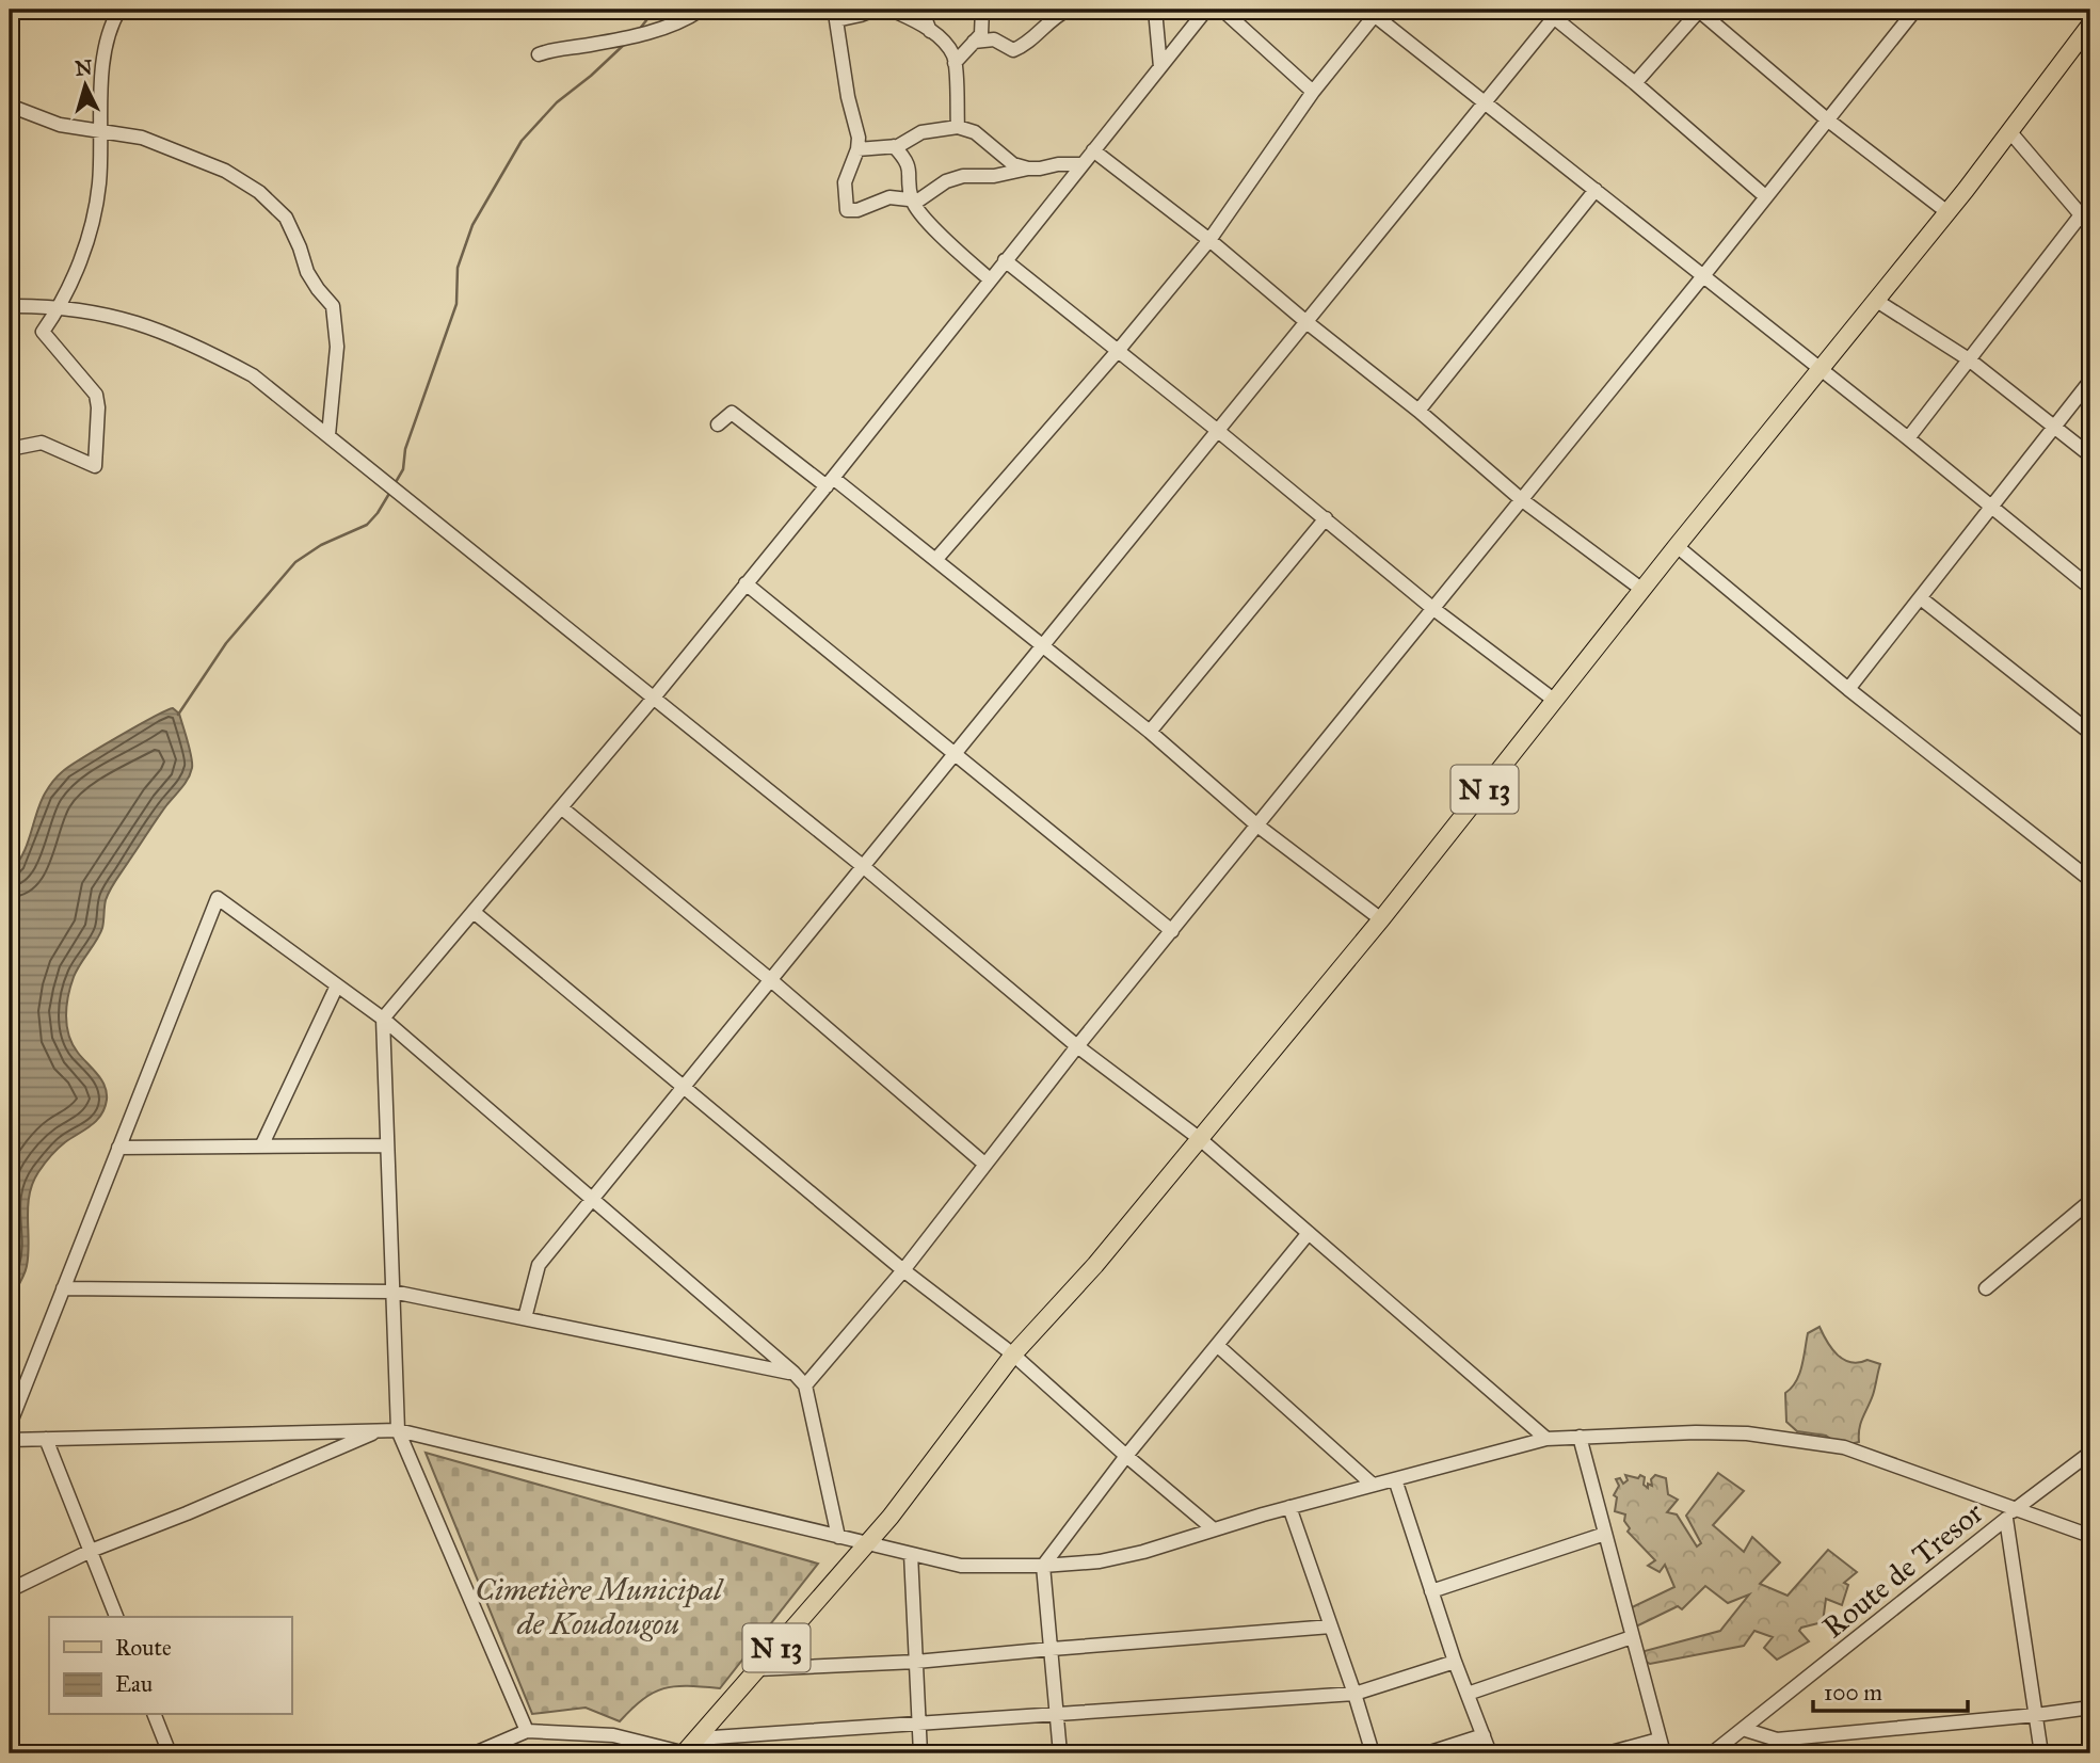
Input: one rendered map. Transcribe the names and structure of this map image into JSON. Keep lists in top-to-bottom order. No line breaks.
{"streets":{"main road":["N 13"],"street":["Route de Tresor"]},"parks":["Cimetière Municipal de Koudougou"],"legend":["Route","Eau"],"scale_bar":"100 m","north":"top"}
